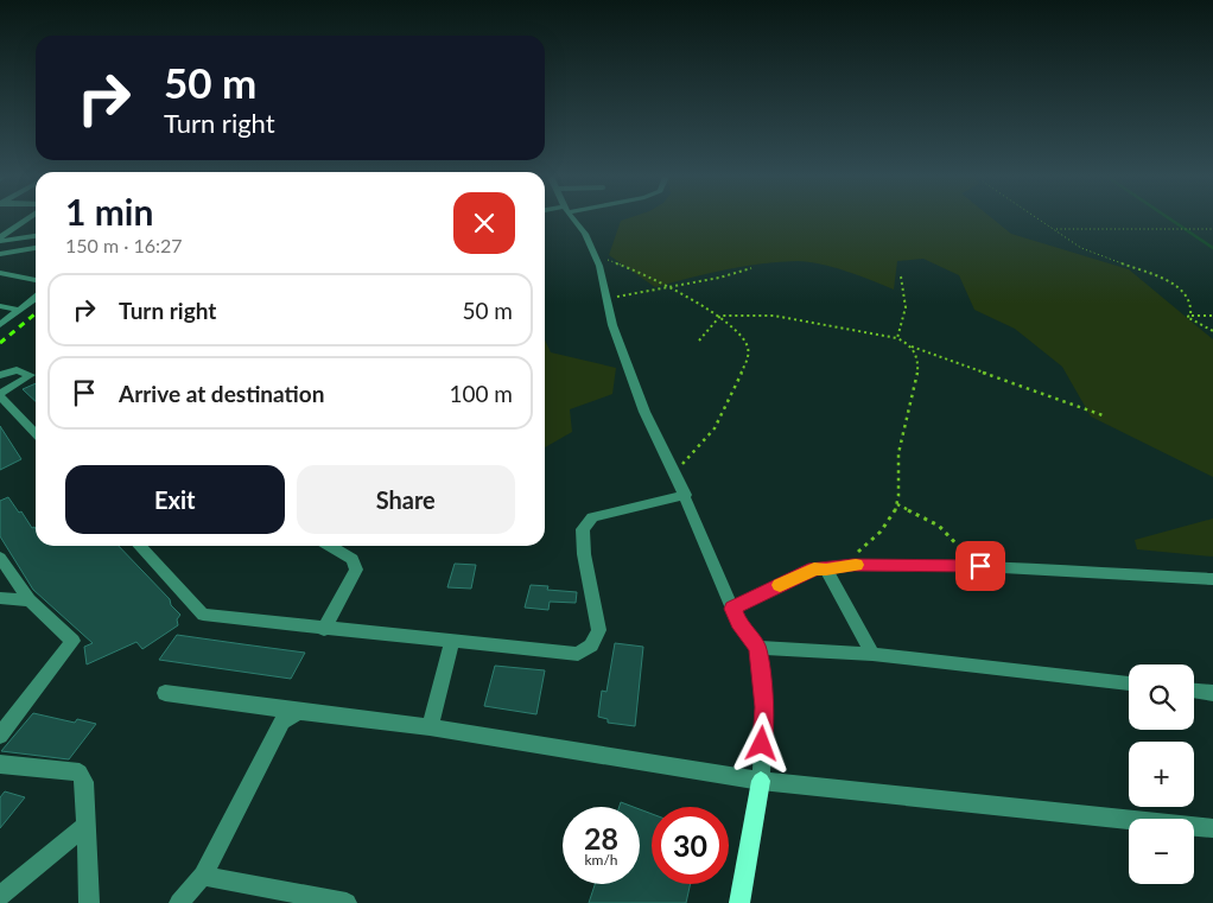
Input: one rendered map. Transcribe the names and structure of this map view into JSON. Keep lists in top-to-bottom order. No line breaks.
{"page":{"turn":["50 m","Turn right"],"heading":["1 min","150 m · 16:27"],"list":[{"name":"Turn right","value":"50 m"},{"name":"Arrive at destination","value":"100 m"}],"buttons":["Exit","Share"],"map_buttons":["+","−"],"speed":"28 km/h","limit":"30"}}
